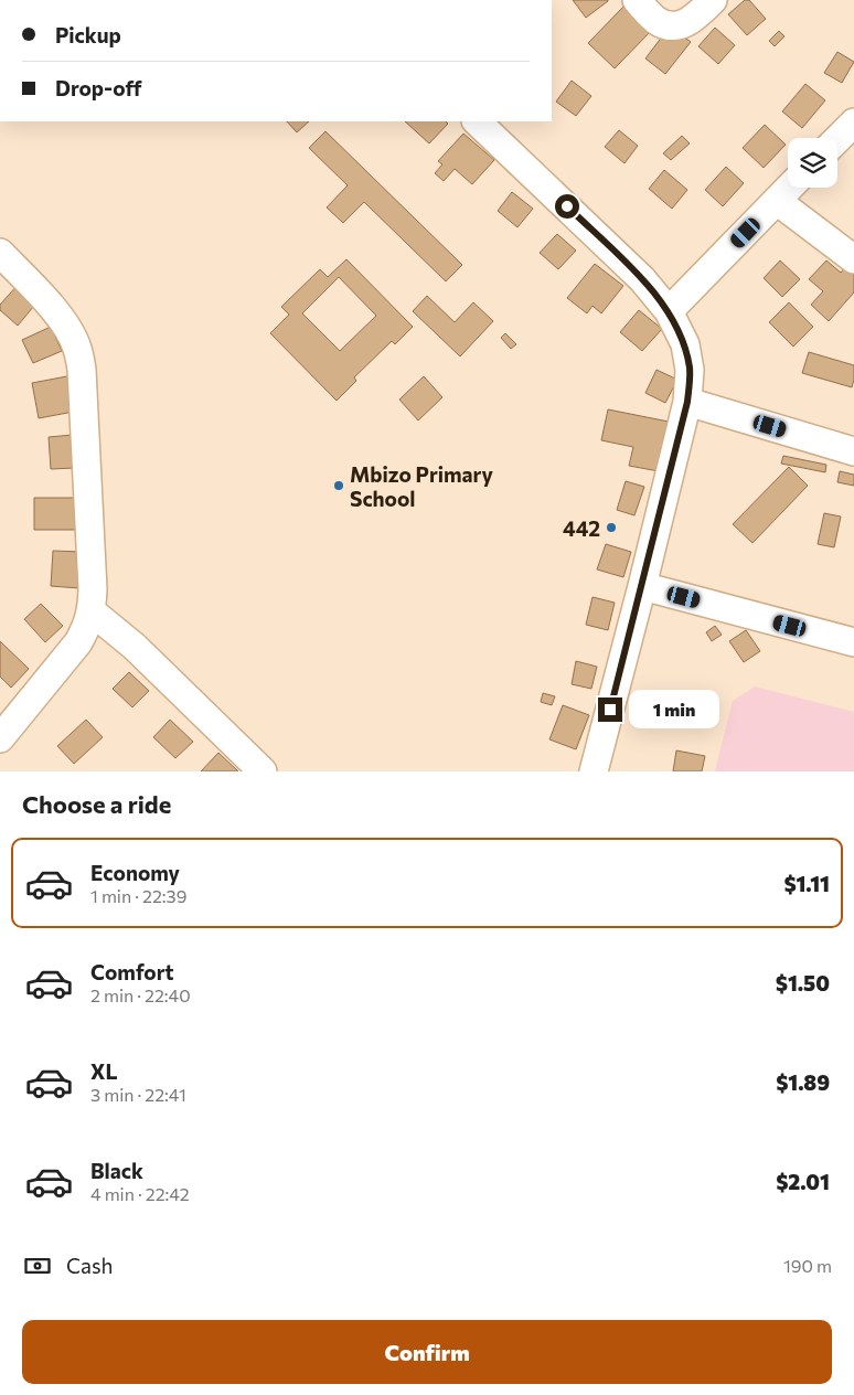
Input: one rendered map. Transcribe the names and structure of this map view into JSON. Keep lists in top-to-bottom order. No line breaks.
{"places":["Mbizo Primary School","442"],"page":{"banner":["Pickup","Drop-off"],"bubble":"1 min","heading":"Choose a ride","list":[{"name":"Economy","note":"1 min · 22:39","value":"$1.11"},{"name":"Comfort","note":"2 min · 22:40","value":"$1.50"},{"name":"XL","note":"3 min · 22:41","value":"$1.89"},{"name":"Black","note":"4 min · 22:42","value":"$2.01"}],"pay":["Cash","190 m"],"buttons":"Confirm"}}
